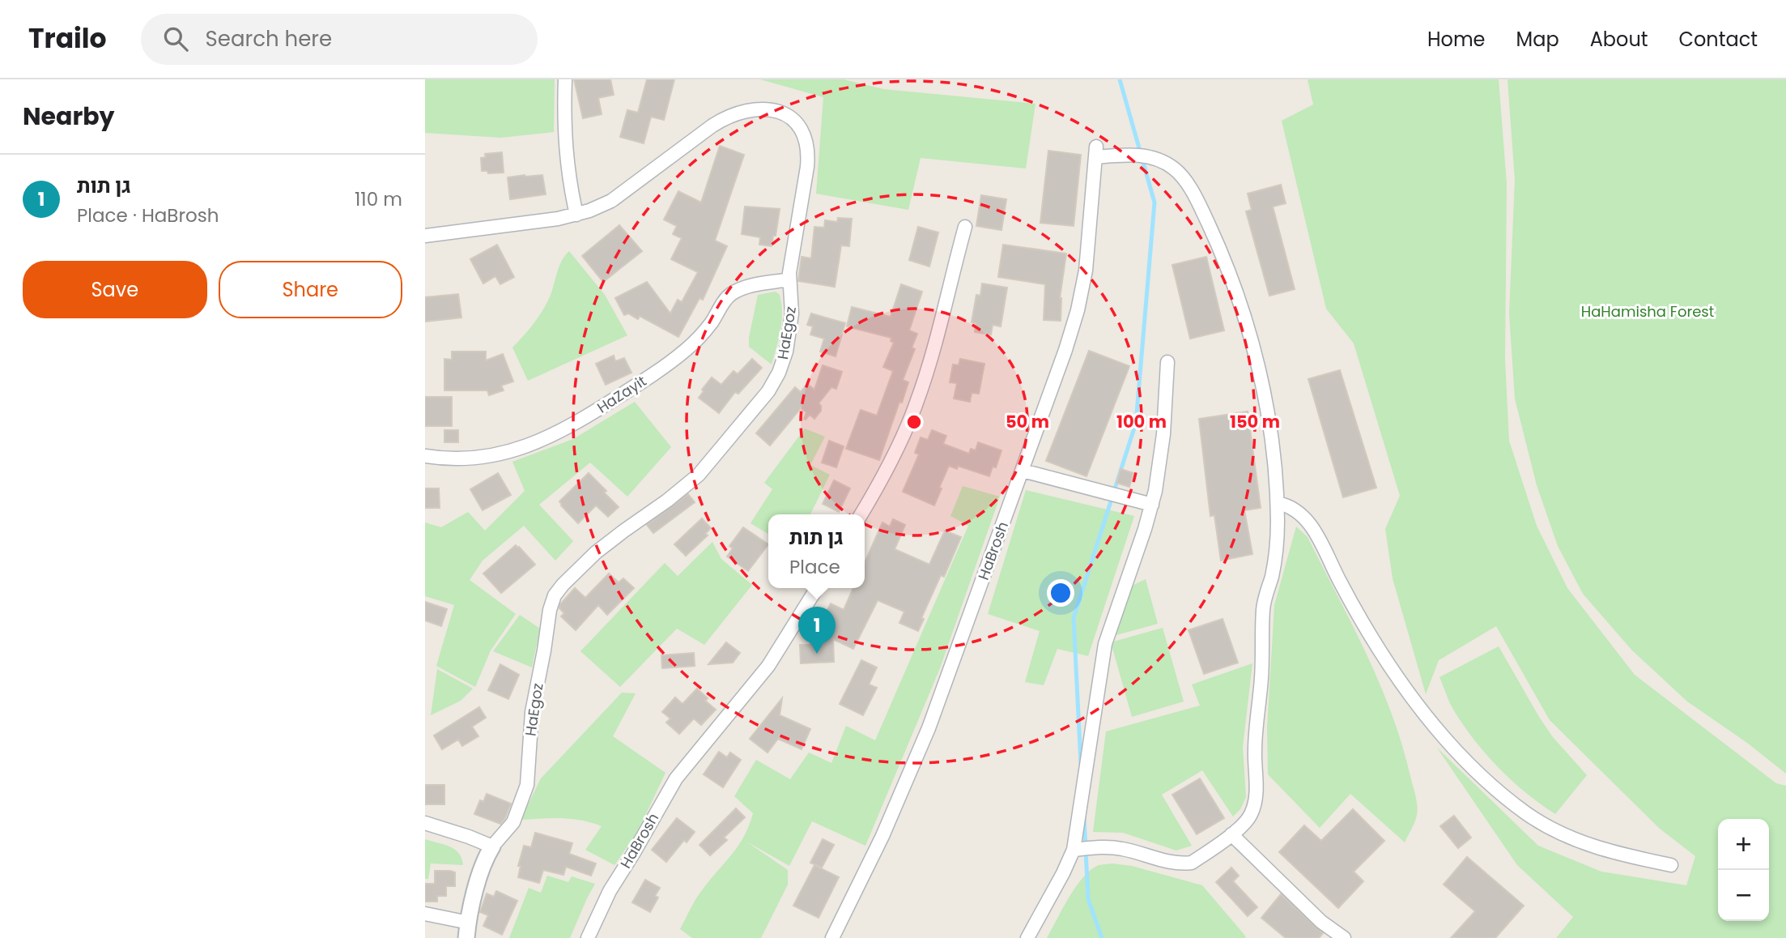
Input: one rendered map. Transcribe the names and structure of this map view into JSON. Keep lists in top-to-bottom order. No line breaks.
{"streets":{"street":["HaEgoz","HaZayit","HaBrosh"]},"crossings":[["HaEgoz","HaZayit"]],"parks":["HaHamisha Forest"],"page":{"header":"Trailo","search":"Search here","nav":["Home","Map","About","Contact"],"heading":"Nearby","list":[{"mark":"1","name":"גן תות","note":"Place · HaBrosh","value":"110 m"}],"buttons":["Save","Share"],"popup":["גן תות","Place"],"pins":"1","map_buttons":["+","−"]},"rings":["50 m","100 m","150 m"]}
